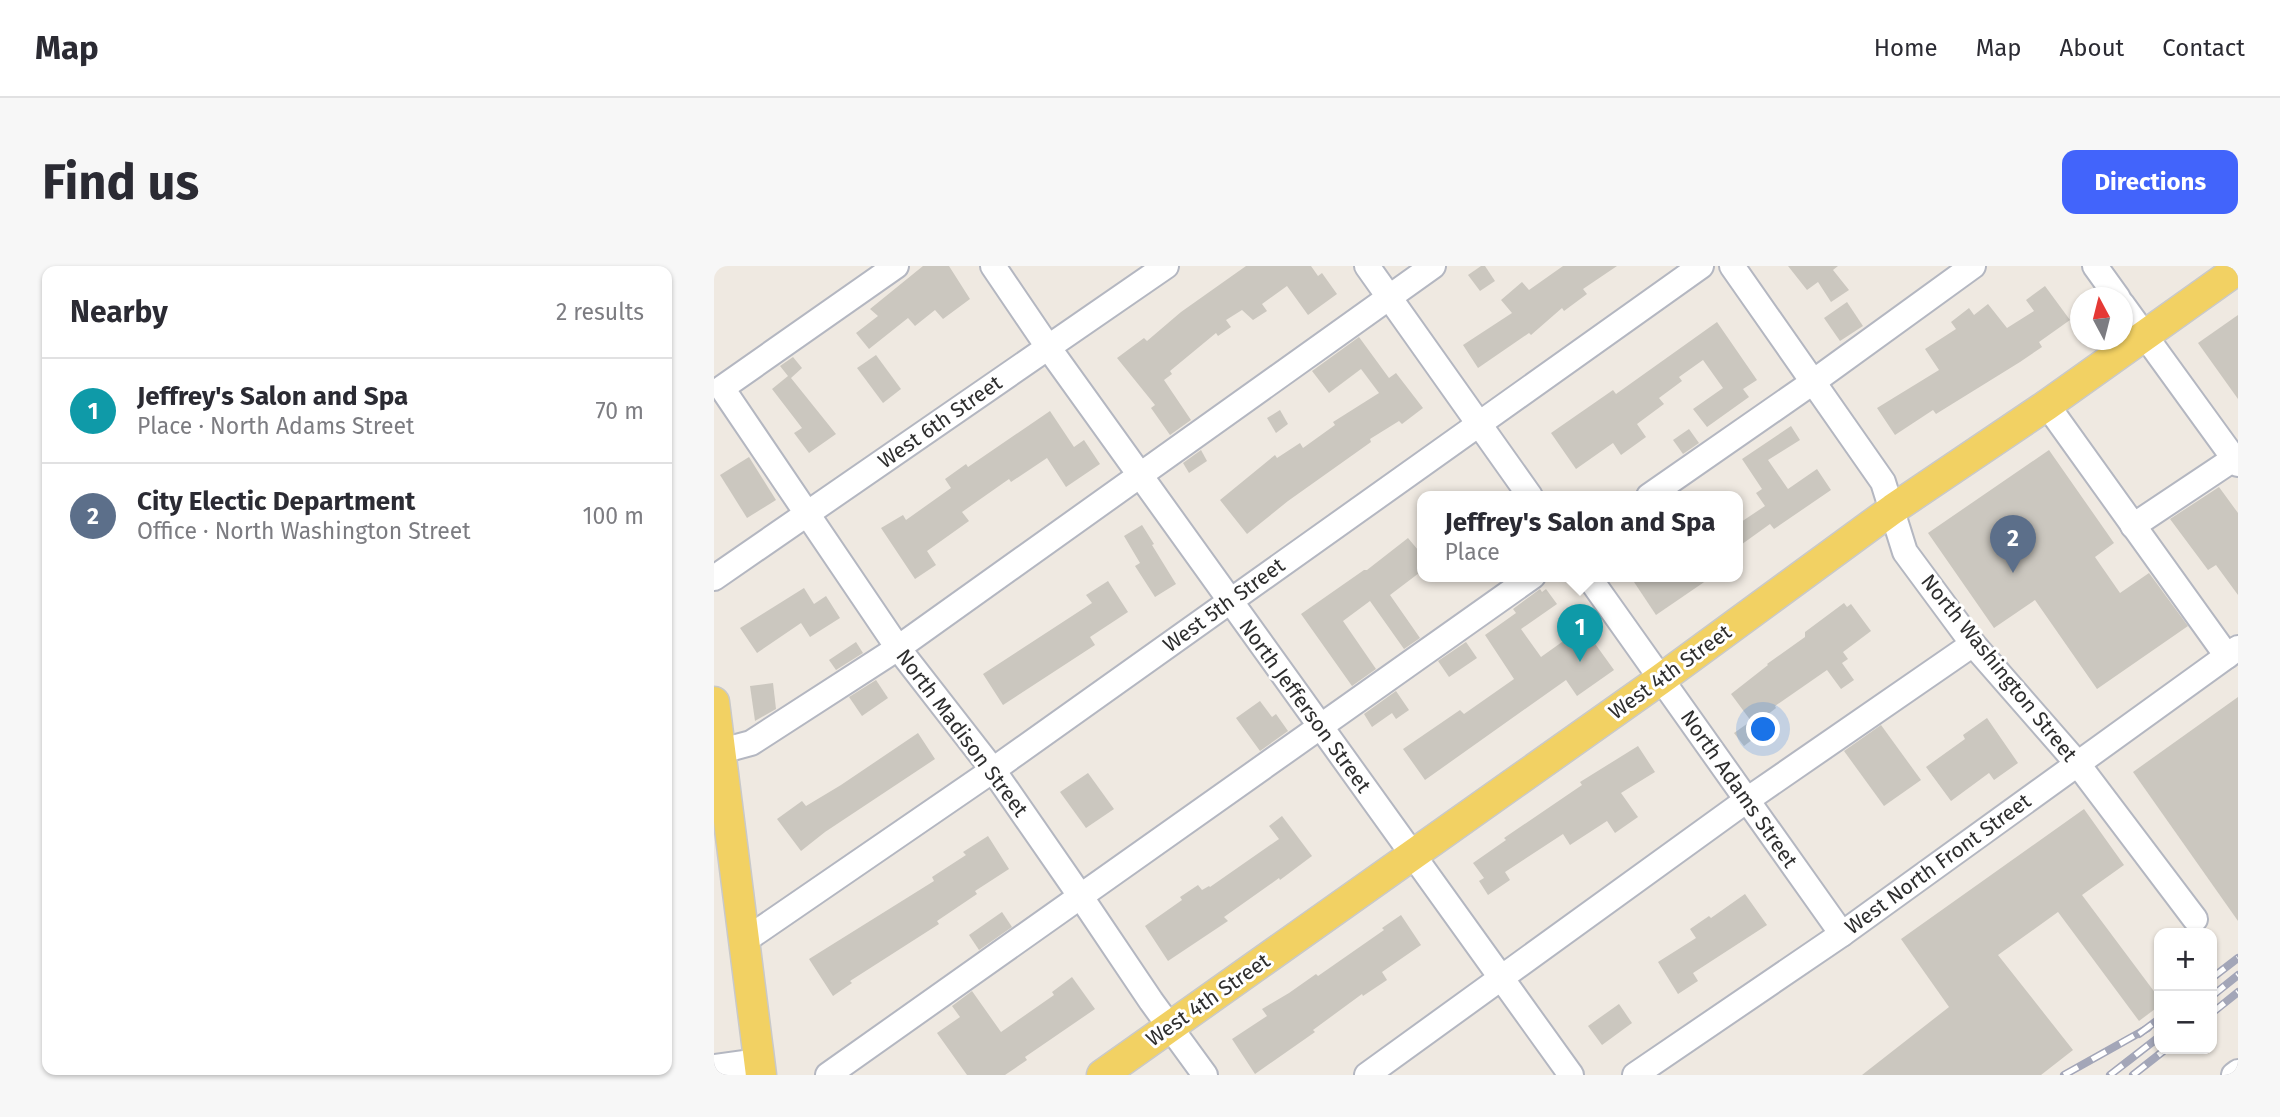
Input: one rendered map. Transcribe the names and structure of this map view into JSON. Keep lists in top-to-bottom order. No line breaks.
{"streets":{"main road":["West 4th Street"],"street":["West 6th Street","West 5th Street","North Washington Street","North Jefferson Street","North Madison Street","North Adams Street","West North Front Street"]},"crossings":[["West 6th Street","North Jefferson Street"],["West 6th Street","North Madison Street"],["West 5th Street","North Jefferson Street"],["West 5th Street","North Madison Street"],["North Washington Street","West 4th Street"],["North Washington Street","West North Front Street"],["West 4th Street","North Jefferson Street"],["West 4th Street","North Madison Street"],["West 4th Street","North Adams Street"],["North Adams Street","West North Front Street"]],"north":"top","page":{"header":"Map","nav":["Home","Map","About","Contact"],"buttons":"Directions","title":"Find us","heading":["Nearby","2 results"],"list":[{"mark":"1","name":"Jeffrey's Salon and Spa","note":"Place · North Adams Street","value":"70 m"},{"mark":"2","name":"City Electic Department","note":"Office · North Washington Street","value":"100 m"}],"popup":["Jeffrey's Salon and Spa","Place"],"pins":["2","1"],"map_buttons":["+","−"]}}
